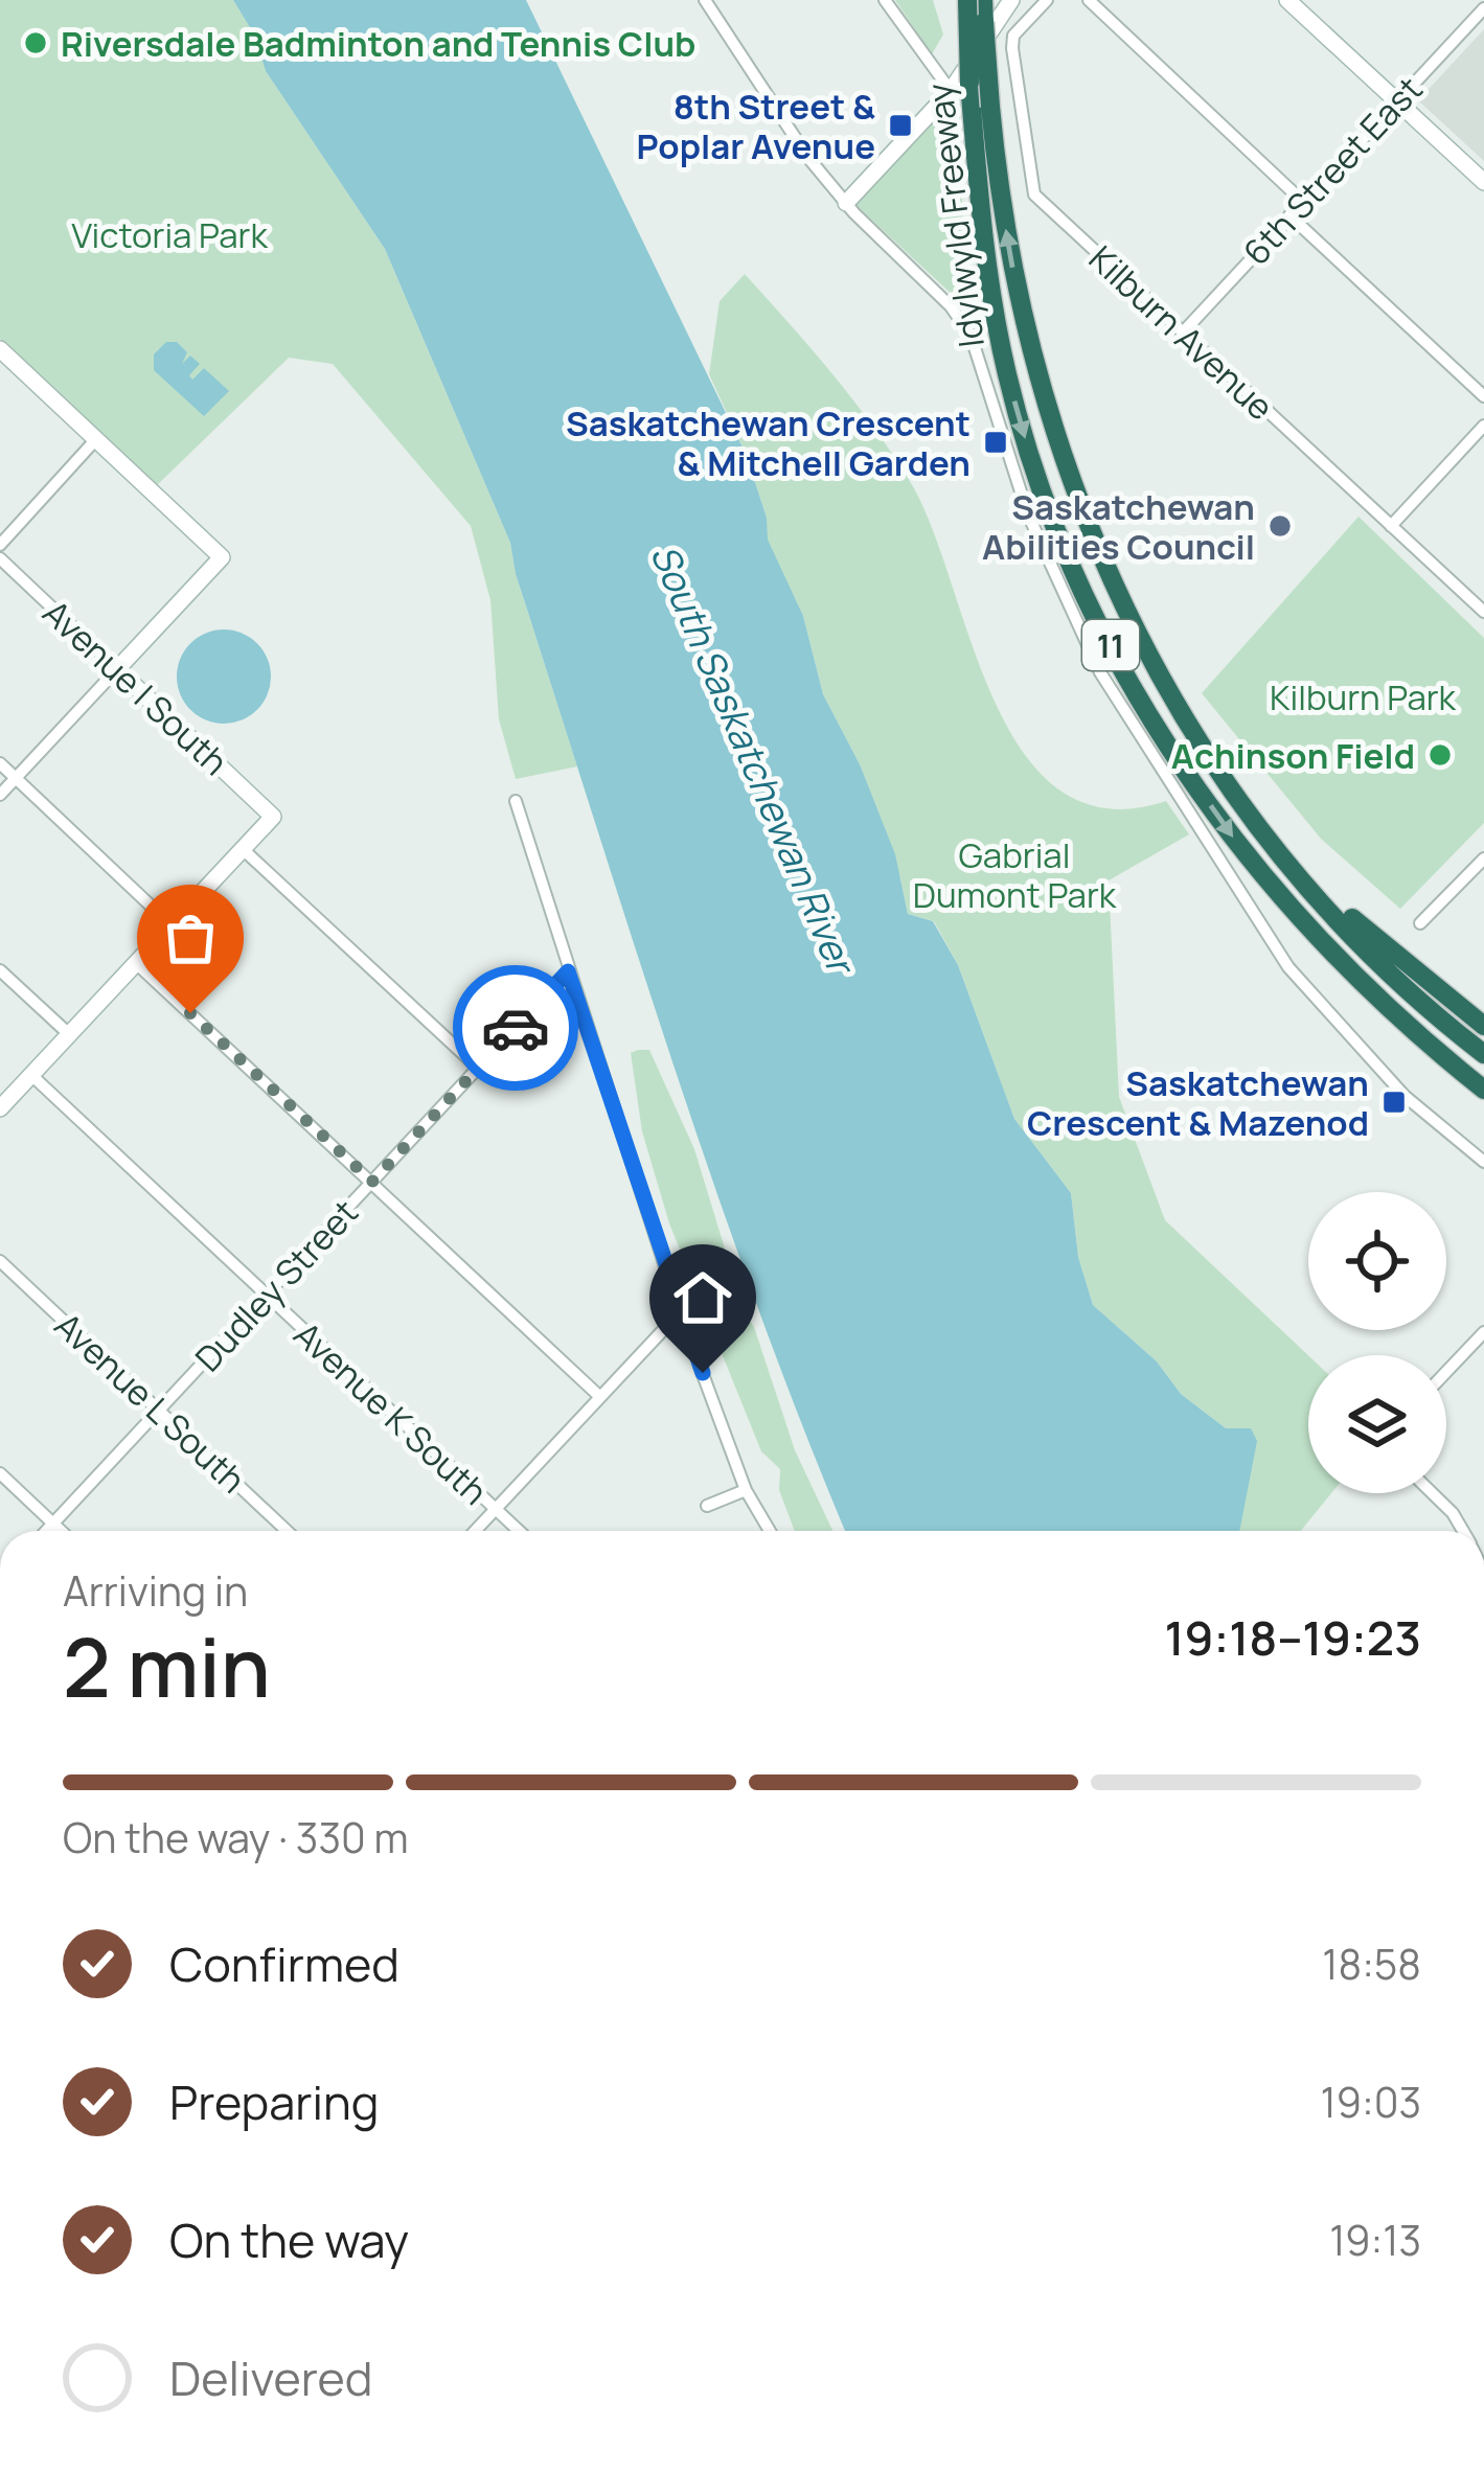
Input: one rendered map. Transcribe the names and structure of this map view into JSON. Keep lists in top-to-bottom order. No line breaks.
{"streets":{"highway":["Idylwyld Freeway","11"],"street":["6th Street East","Kilburn Avenue","Avenue I South","Dudley Street","Avenue L South","Avenue K South"]},"crossings":[["6th Street East","Kilburn Avenue"],["Dudley Street","Avenue L South"],["Dudley Street","Avenue K South"]],"water":["South Saskatchewan River"],"parks":["Victoria Park","Kilburn Park","Gabrial Dumont Park"],"places":{"other":["Riversdale Badminton and Tennis Club","Saskatchewan Abilities Council","Achinson Field"],"transit":["8th Street & Poplar Avenue","Saskatchewan Crescent & Mitchell Garden","Saskatchewan Crescent & Mazenod"]},"page":{"heading":["2 min","Arriving in","19:18–19:23"],"bar":"On the way · 330 m","list":[["Confirmed","18:58"],["Preparing","19:03"],["On the way","19:13"],"Delivered"]}}
